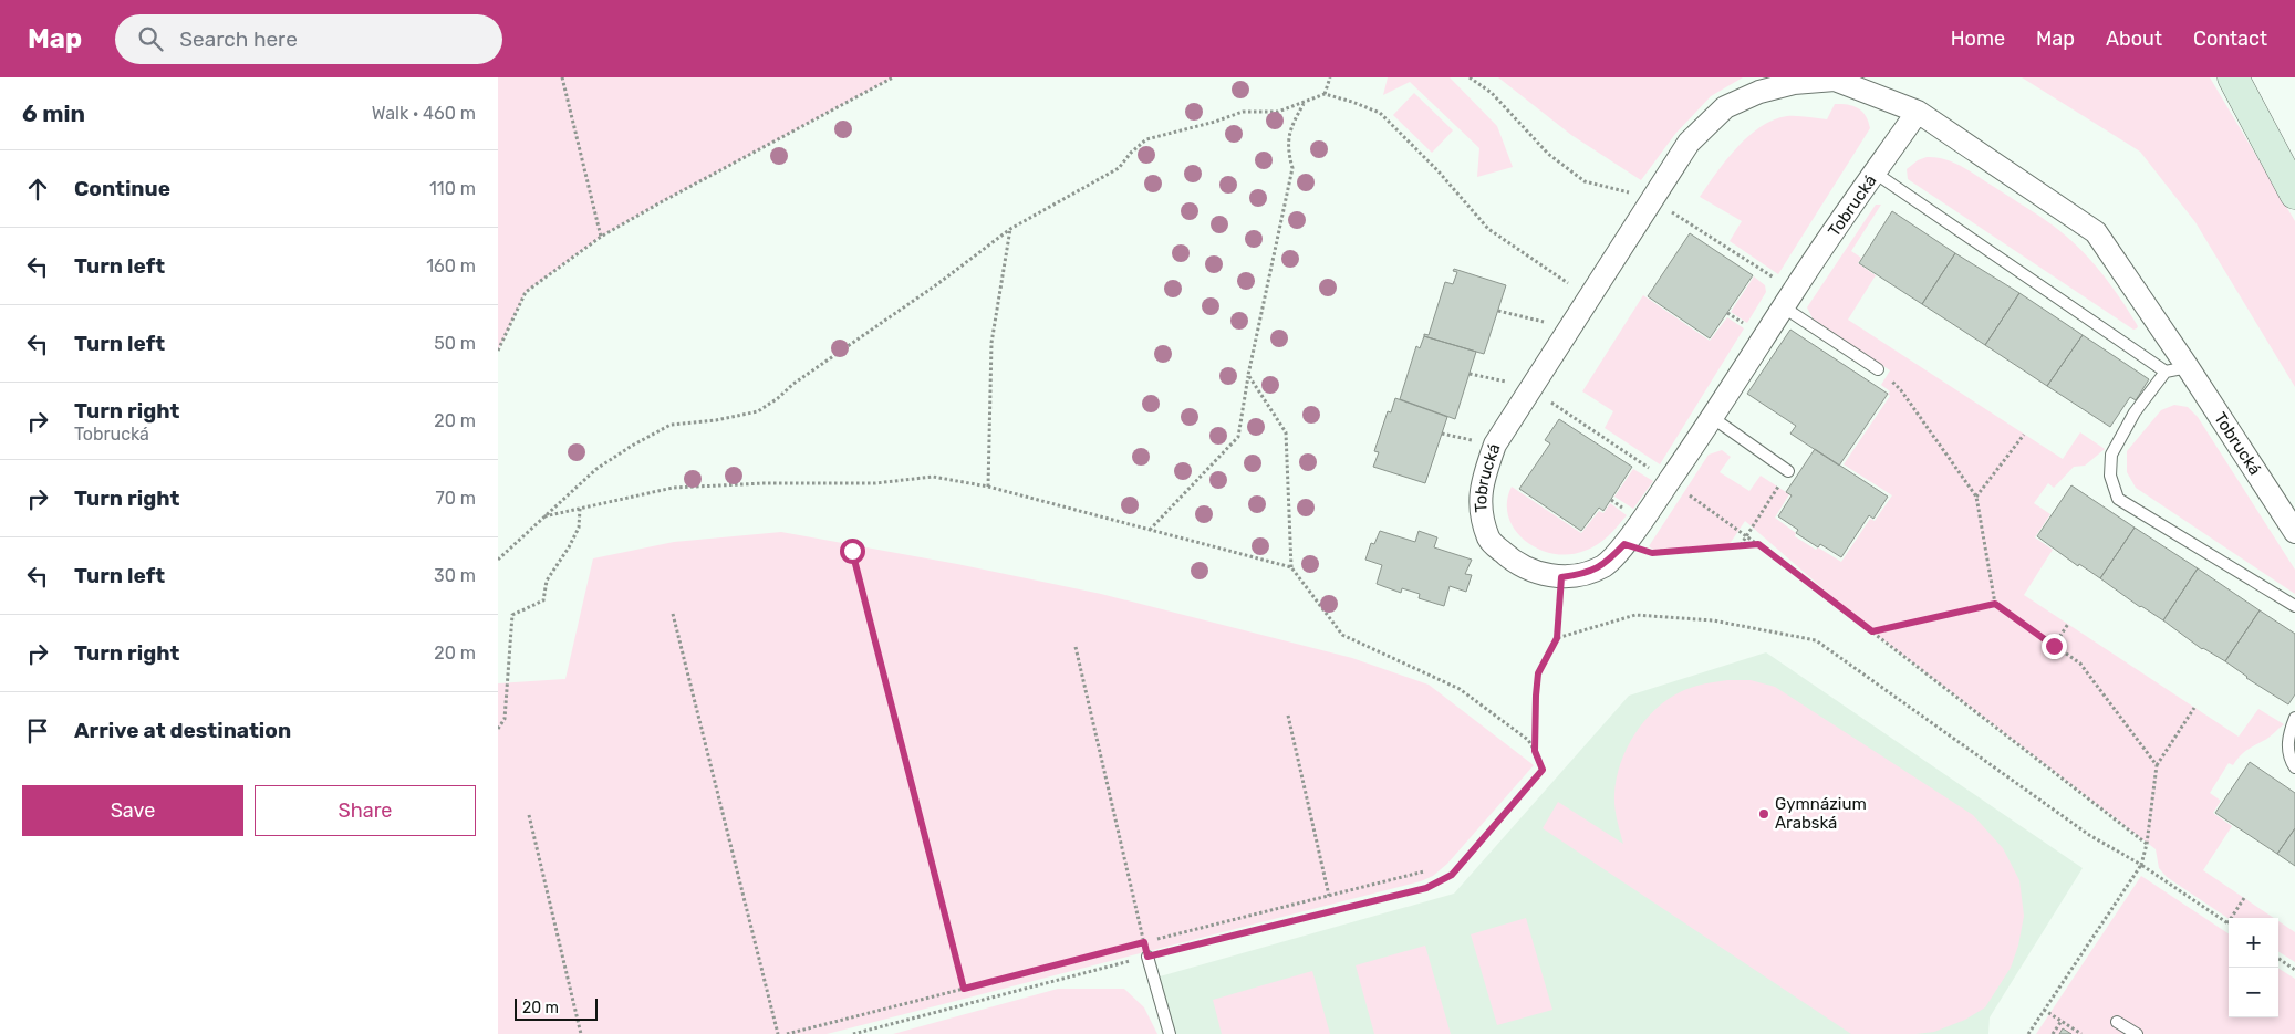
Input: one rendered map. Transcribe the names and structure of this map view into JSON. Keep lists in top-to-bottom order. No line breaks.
{"streets":{"street":["Tobrucká"]},"places":["Gymnázium Arabská"],"scale_bar":"20 m","page":{"header":"Map","search":"Search here","nav":["Home","Map","About","Contact"],"heading":["6 min","Walk · 460 m"],"list":[["Continue","110 m"],["Turn left","160 m"],["Turn left","50 m"],["Turn right","Tobrucká","20 m"],["Turn right","70 m"],["Turn left","30 m"],["Turn right","20 m"],"Arrive at destination"],"buttons":["Save","Share"],"map_buttons":["+","−"],"scale":"20 m"}}
